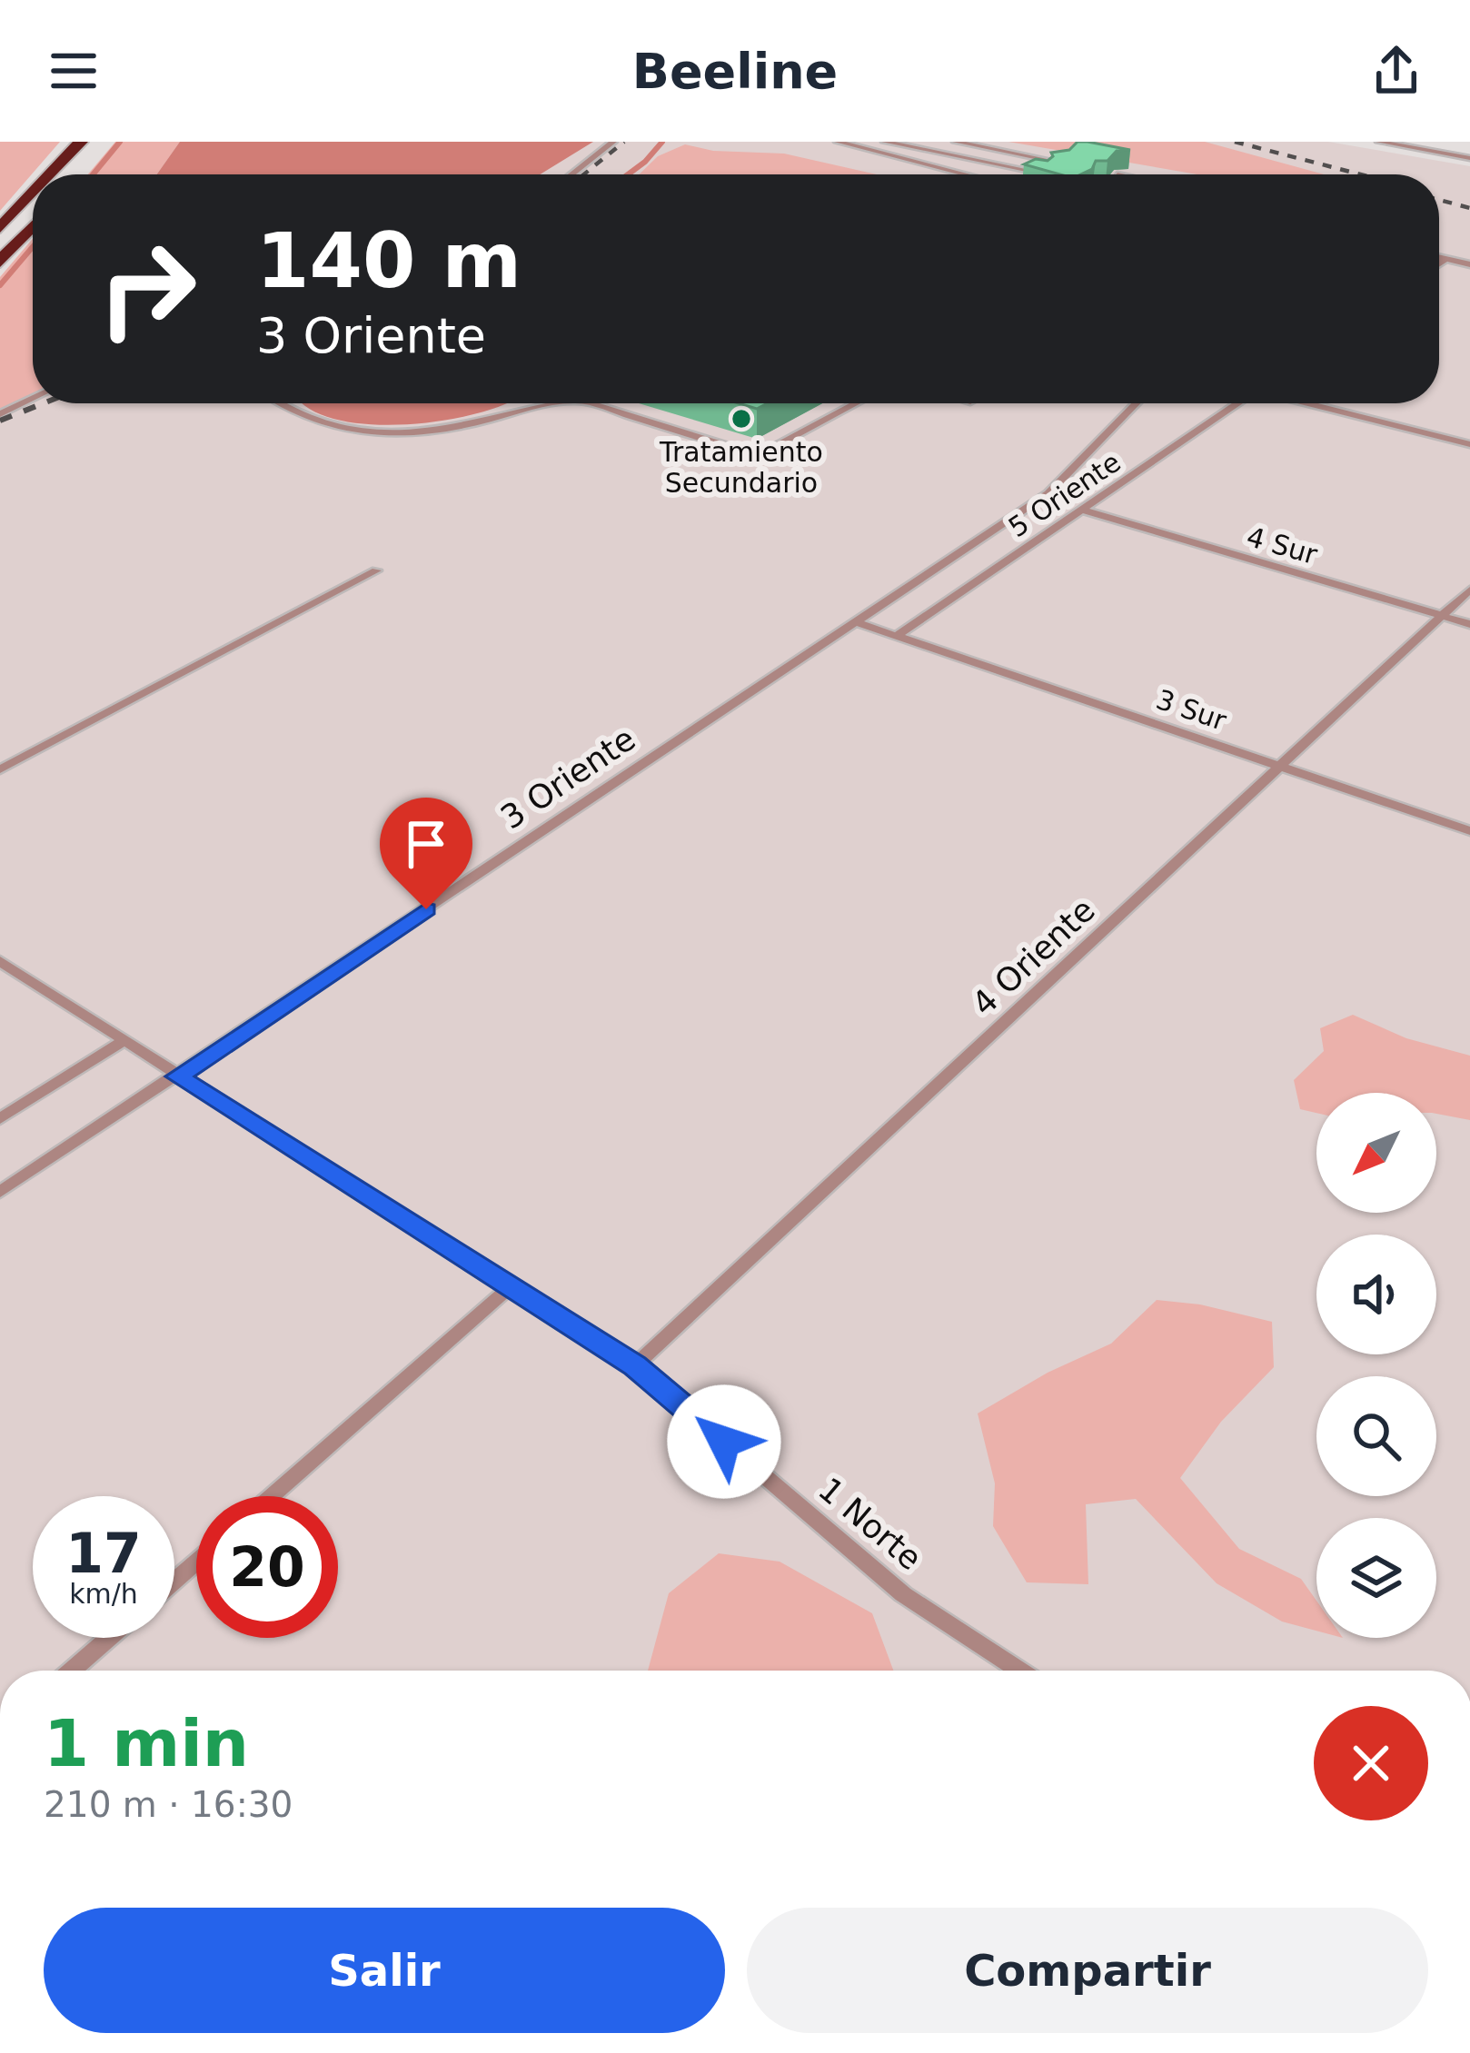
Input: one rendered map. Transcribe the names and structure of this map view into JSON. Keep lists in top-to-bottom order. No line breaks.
{"streets":{"lane":["5 Oriente","4 Sur","3 Sur","3 Oriente","4 Oriente","1 Norte"]},"crossings":[["5 Oriente","4 Sur"],["5 Oriente","3 Sur"],["4 Sur","4 Oriente"],["3 Sur","3 Oriente"],["3 Sur","4 Oriente"],["3 Oriente","1 Norte"],["4 Oriente","1 Norte"]],"places":["Tratamiento Secundario"],"north":"bottom left","page":{"header":"Beeline","turn":["140 m","3 Oriente"],"speed":"17 km/h","limit":"20","heading":["1 min","210 m · 16:30"],"buttons":["Salir","Compartir"]}}
